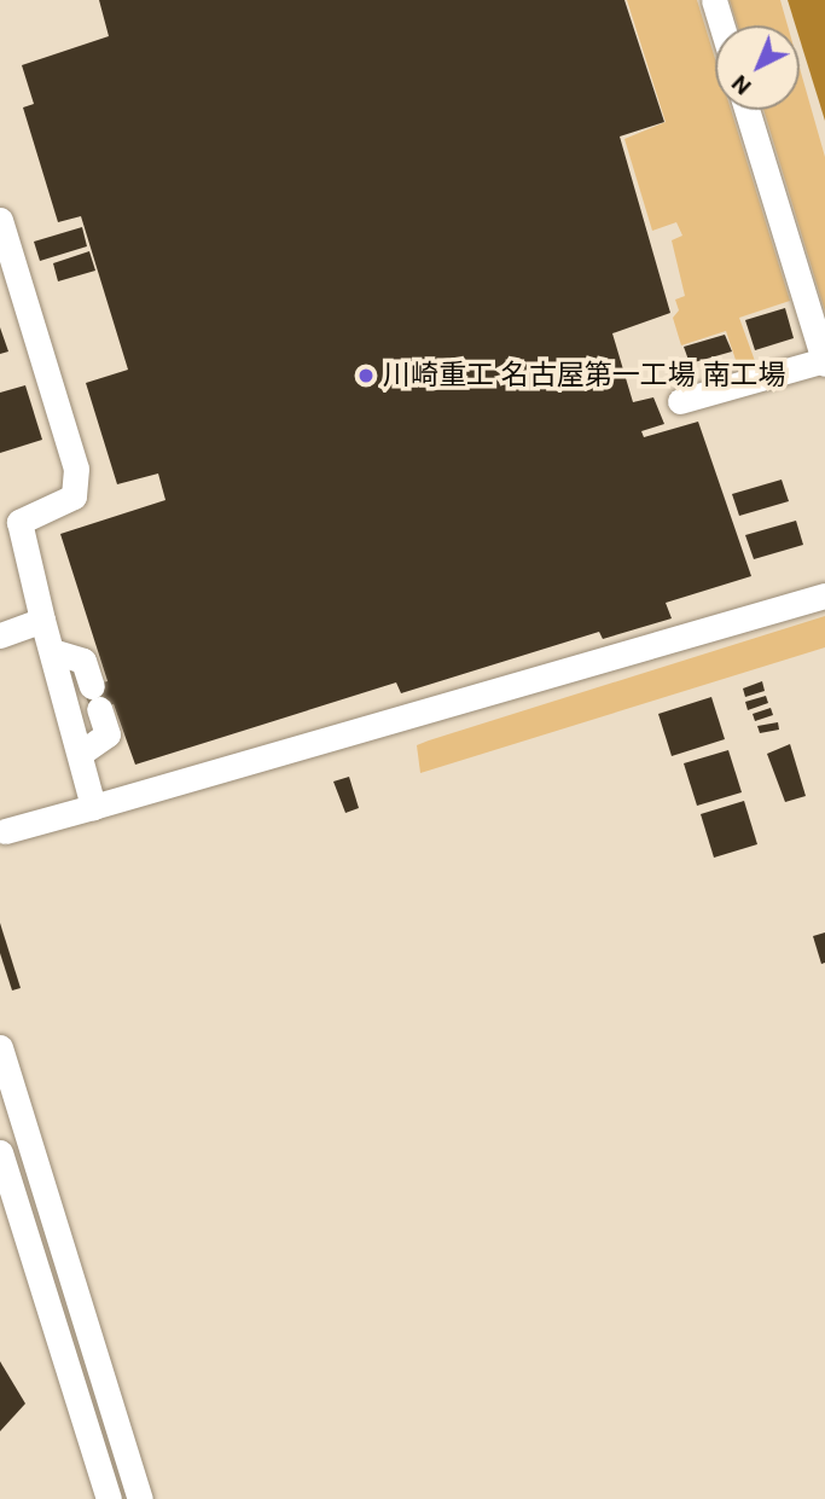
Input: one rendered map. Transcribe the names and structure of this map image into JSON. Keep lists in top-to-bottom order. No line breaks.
{"places":["川崎重工 名古屋第一工場 南工場"],"north":"bottom left"}
